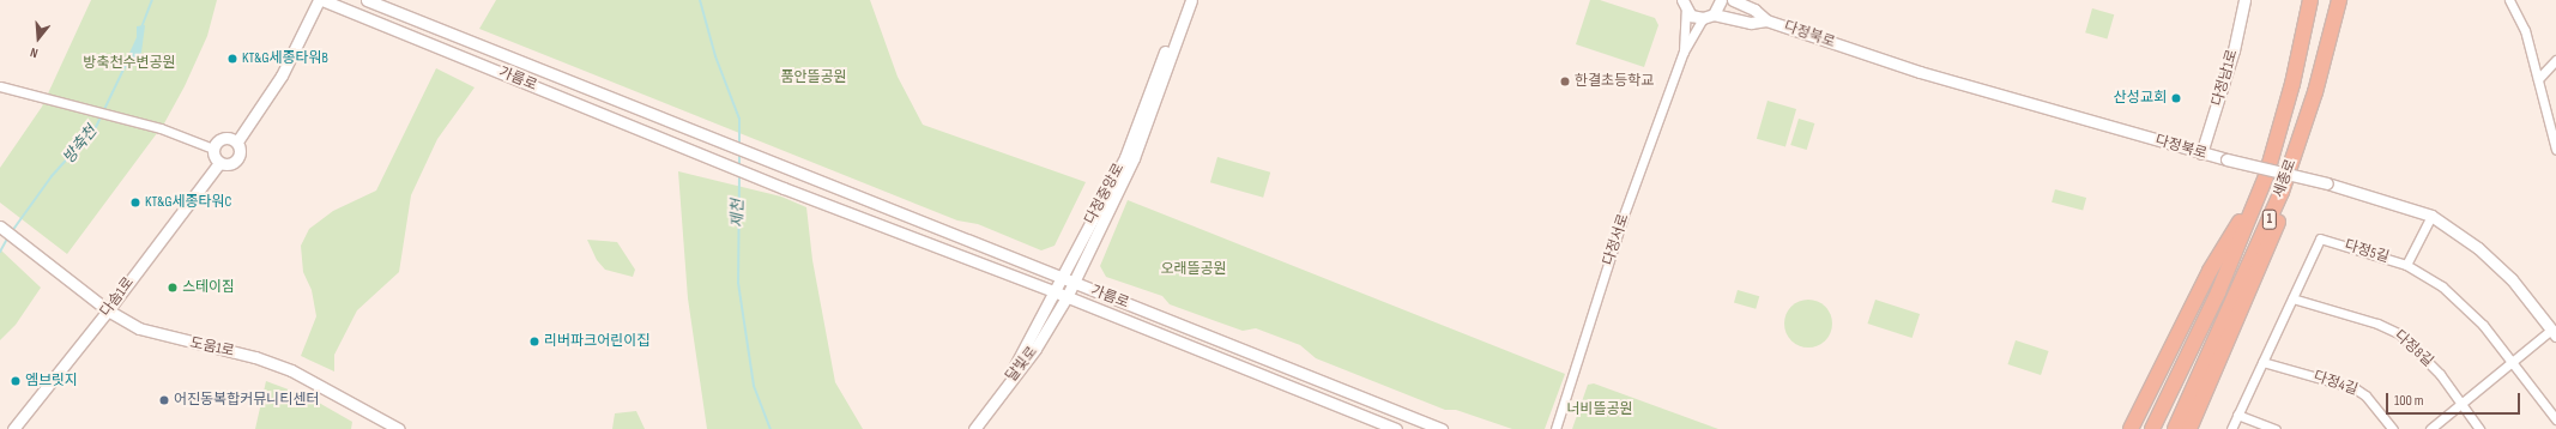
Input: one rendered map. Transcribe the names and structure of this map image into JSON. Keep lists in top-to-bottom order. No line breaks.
{"streets":{"highway":["세종로","1"],"street":["다정북로","다정남1로","가름로","다정중앙로","다정서로","다정5길","다솜1로","도움1로","다정8길","달빛로","다정4길"]},"crossings":[["다정북로","다정남1로"],["가름로","다정중앙로"],["가름로","달빛로"],["다정중앙로","달빛로"],["다정5길","다정8길"],["다정5길","다정4길"],["다솜1로","도움1로"]],"water":["방축천","제천"],"parks":["방축천수변공원","품안뜰공원","오래뜰공원","너비뜰공원"],"places":["KT&G세종타워B","한결초등학교","산성교회","KT&G세종타워C","스테이짐","리버파크어린이집","엠브릿지","어진동복합커뮤니티센터"],"scale_bar":"100 m","north":"bottom"}
